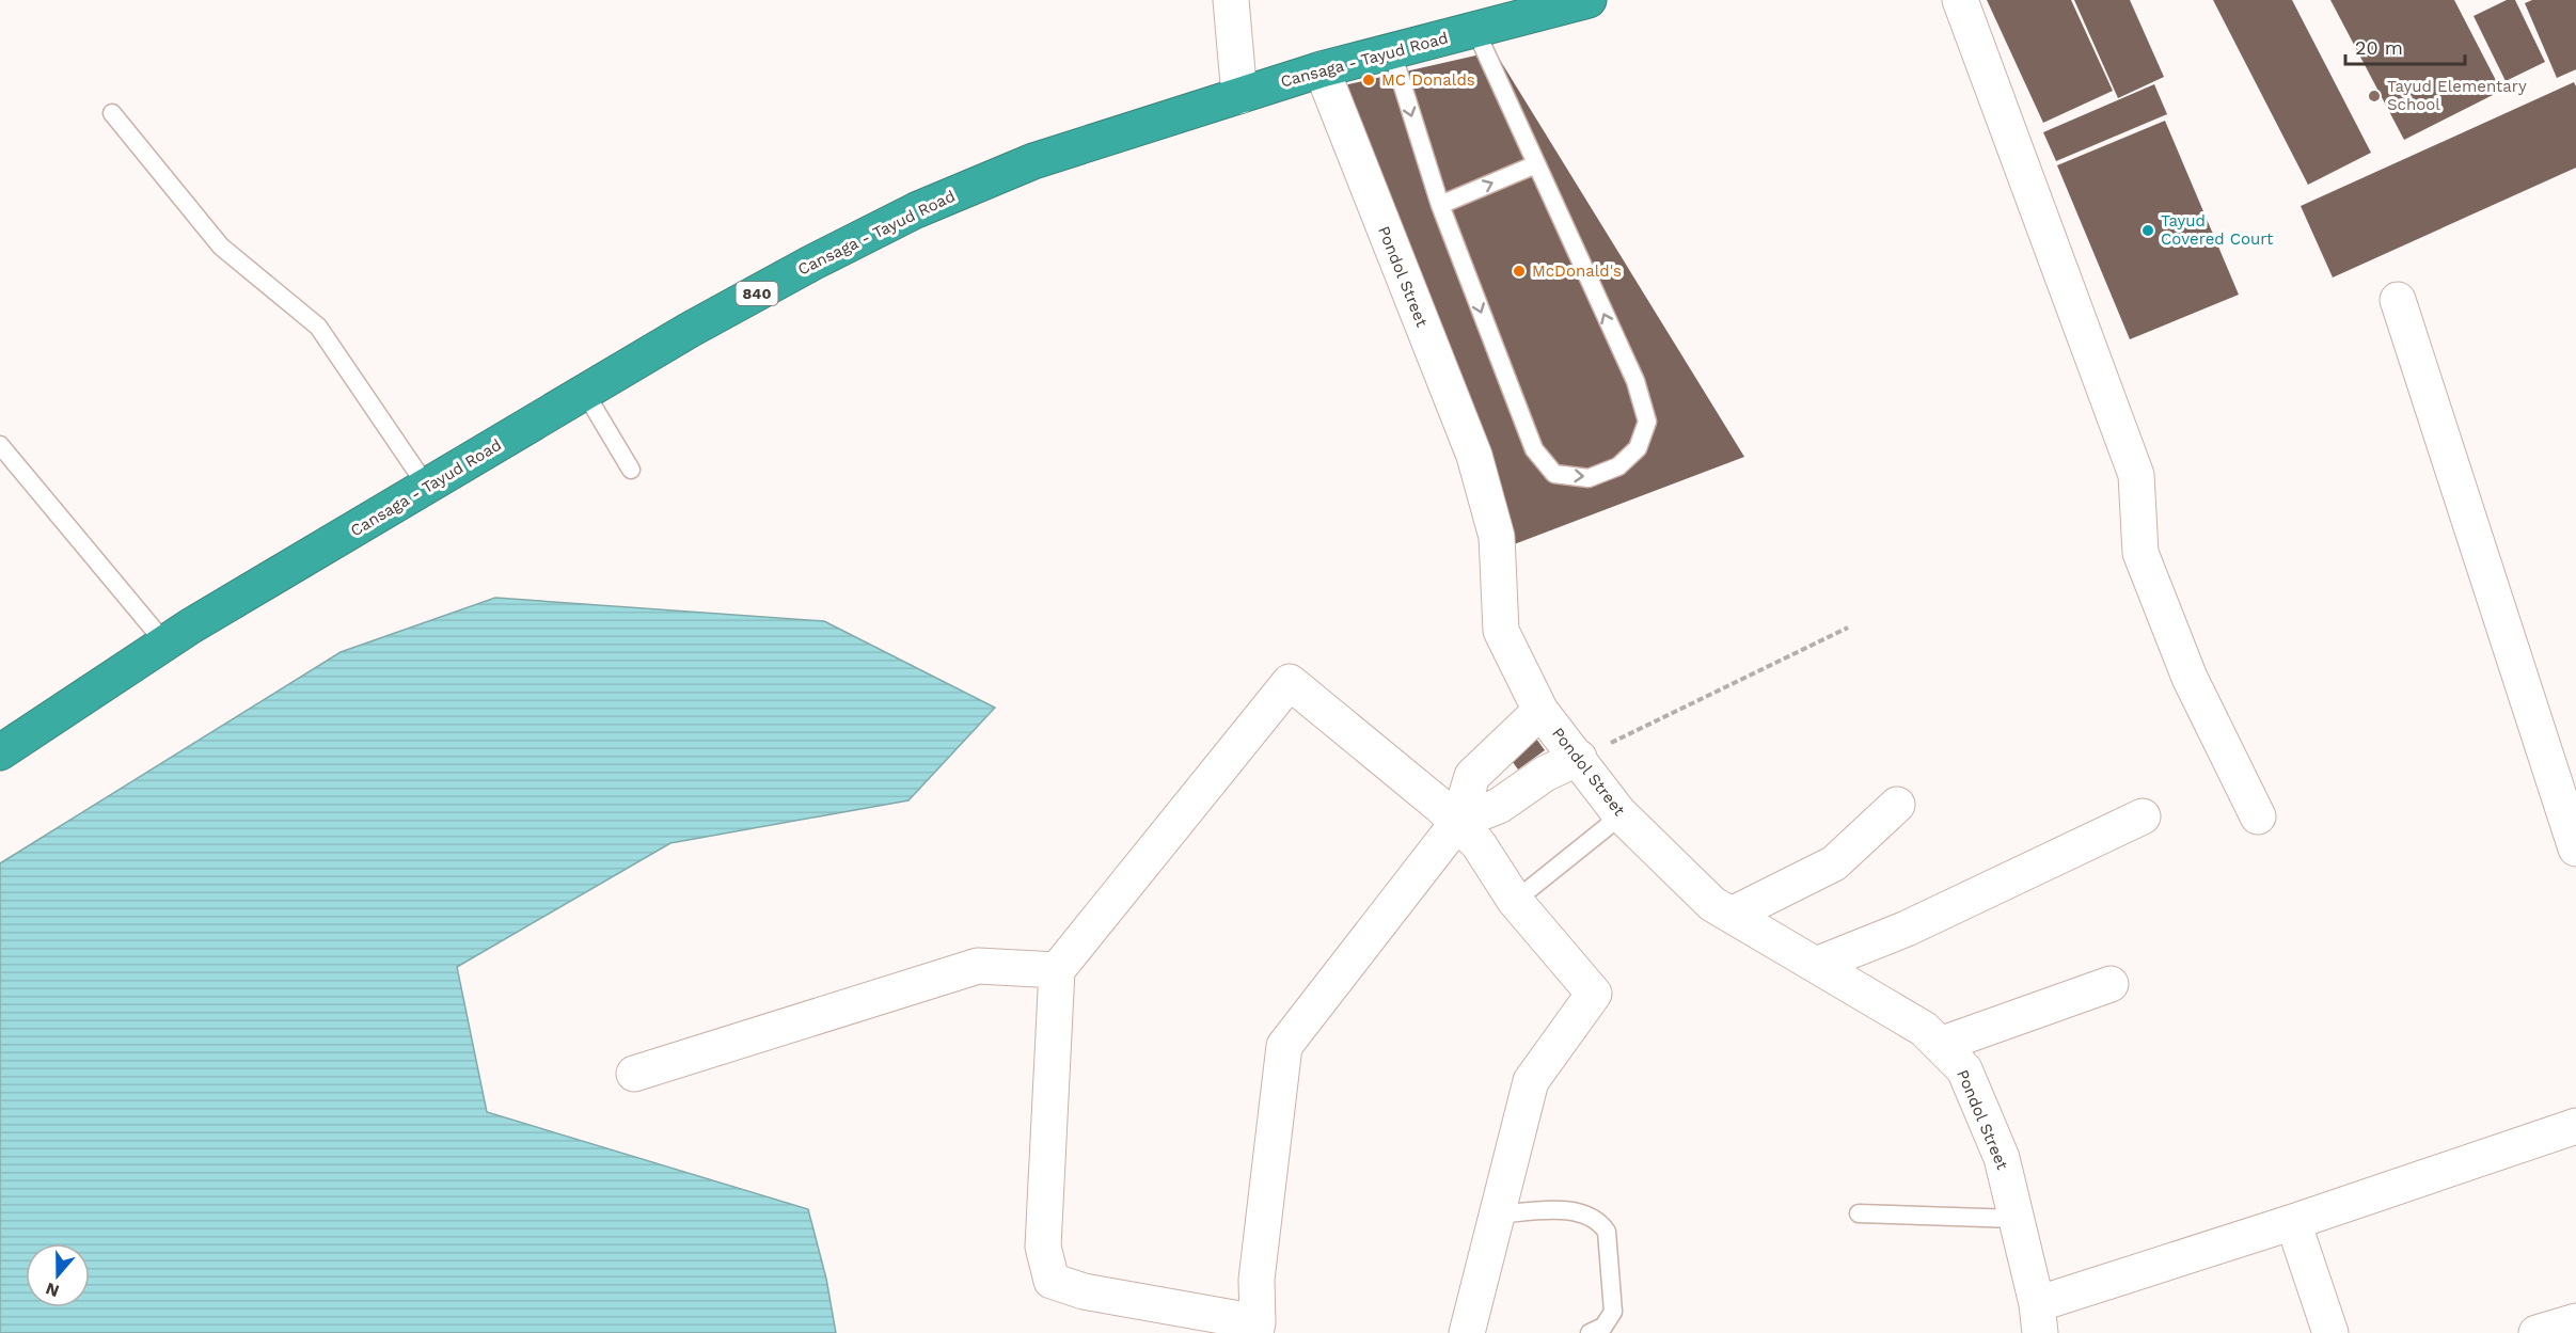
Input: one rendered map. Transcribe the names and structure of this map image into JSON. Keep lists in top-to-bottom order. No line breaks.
{"streets":{"highway":["Cansaga - Tayud Road","840"],"street":["Pondol Street"]},"crossings":[["Cansaga - Tayud Road","Pondol Street"]],"places":["MC Donalds","Tayud Elementary School","Tayud Covered Court","McDonald's"],"scale_bar":"20 m","north":"bottom"}
